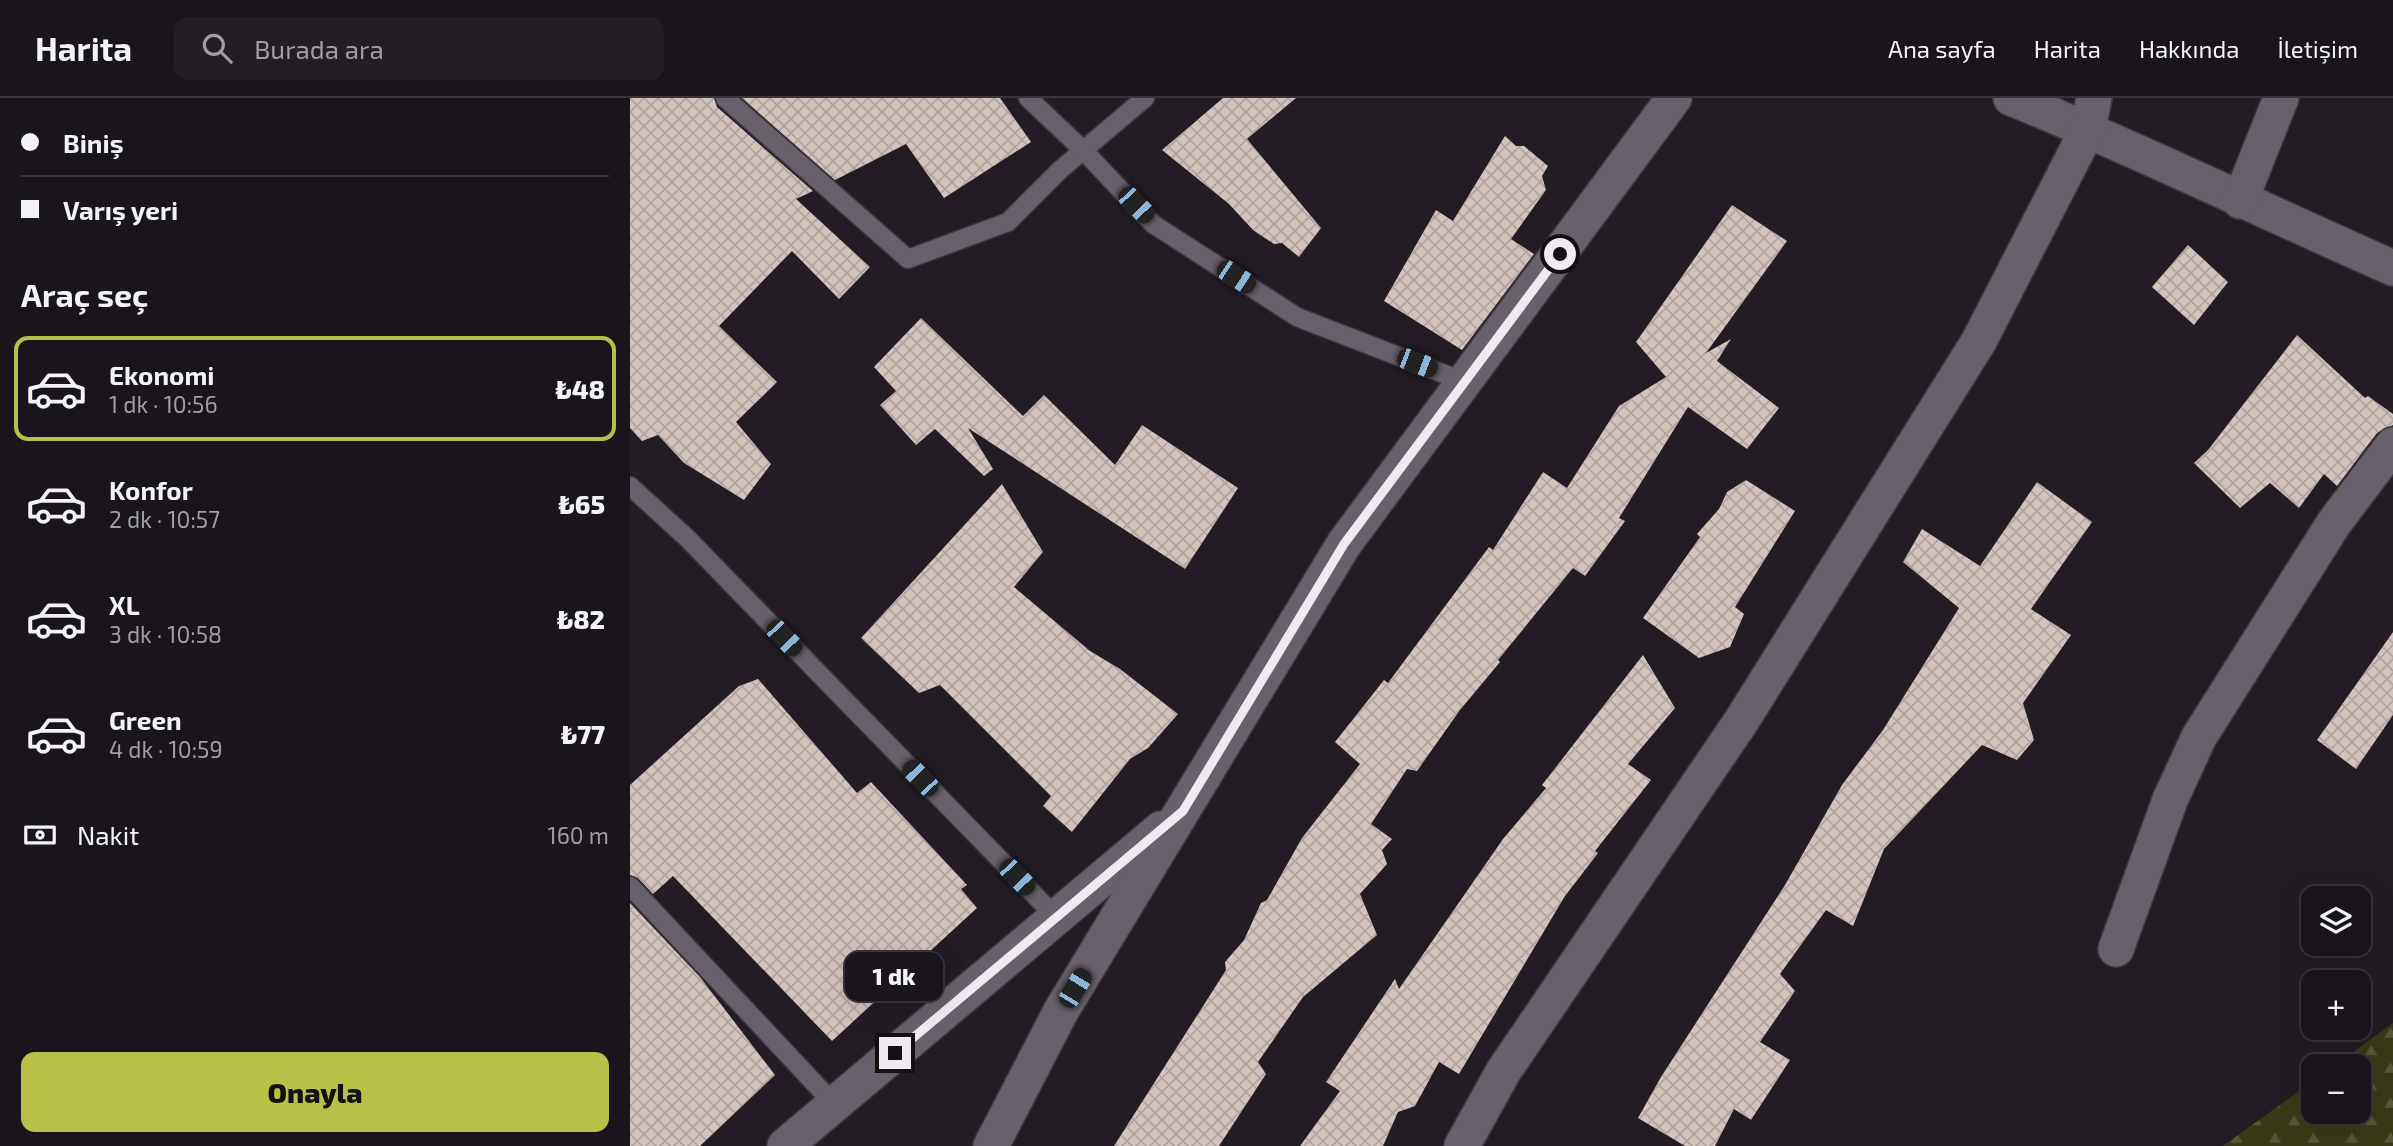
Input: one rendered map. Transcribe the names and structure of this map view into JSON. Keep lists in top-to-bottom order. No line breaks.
{"page":{"header":"Harita","search":"Burada ara","nav":["Ana sayfa","Harita","Hakkında","İletişim"],"banner":["Biniş","Varış yeri"],"heading":"Araç seç","list":[{"name":"Ekonomi","note":"1 dk · 10:56","value":"₺48"},{"name":"Konfor","note":"2 dk · 10:57","value":"₺65"},{"name":"XL","note":"3 dk · 10:58","value":"₺82"},{"name":"Green","note":"4 dk · 10:59","value":"₺77"}],"pay":["Nakit","160 m"],"map_buttons":["+","−"],"bubble":"1 dk","buttons":"Onayla"}}
